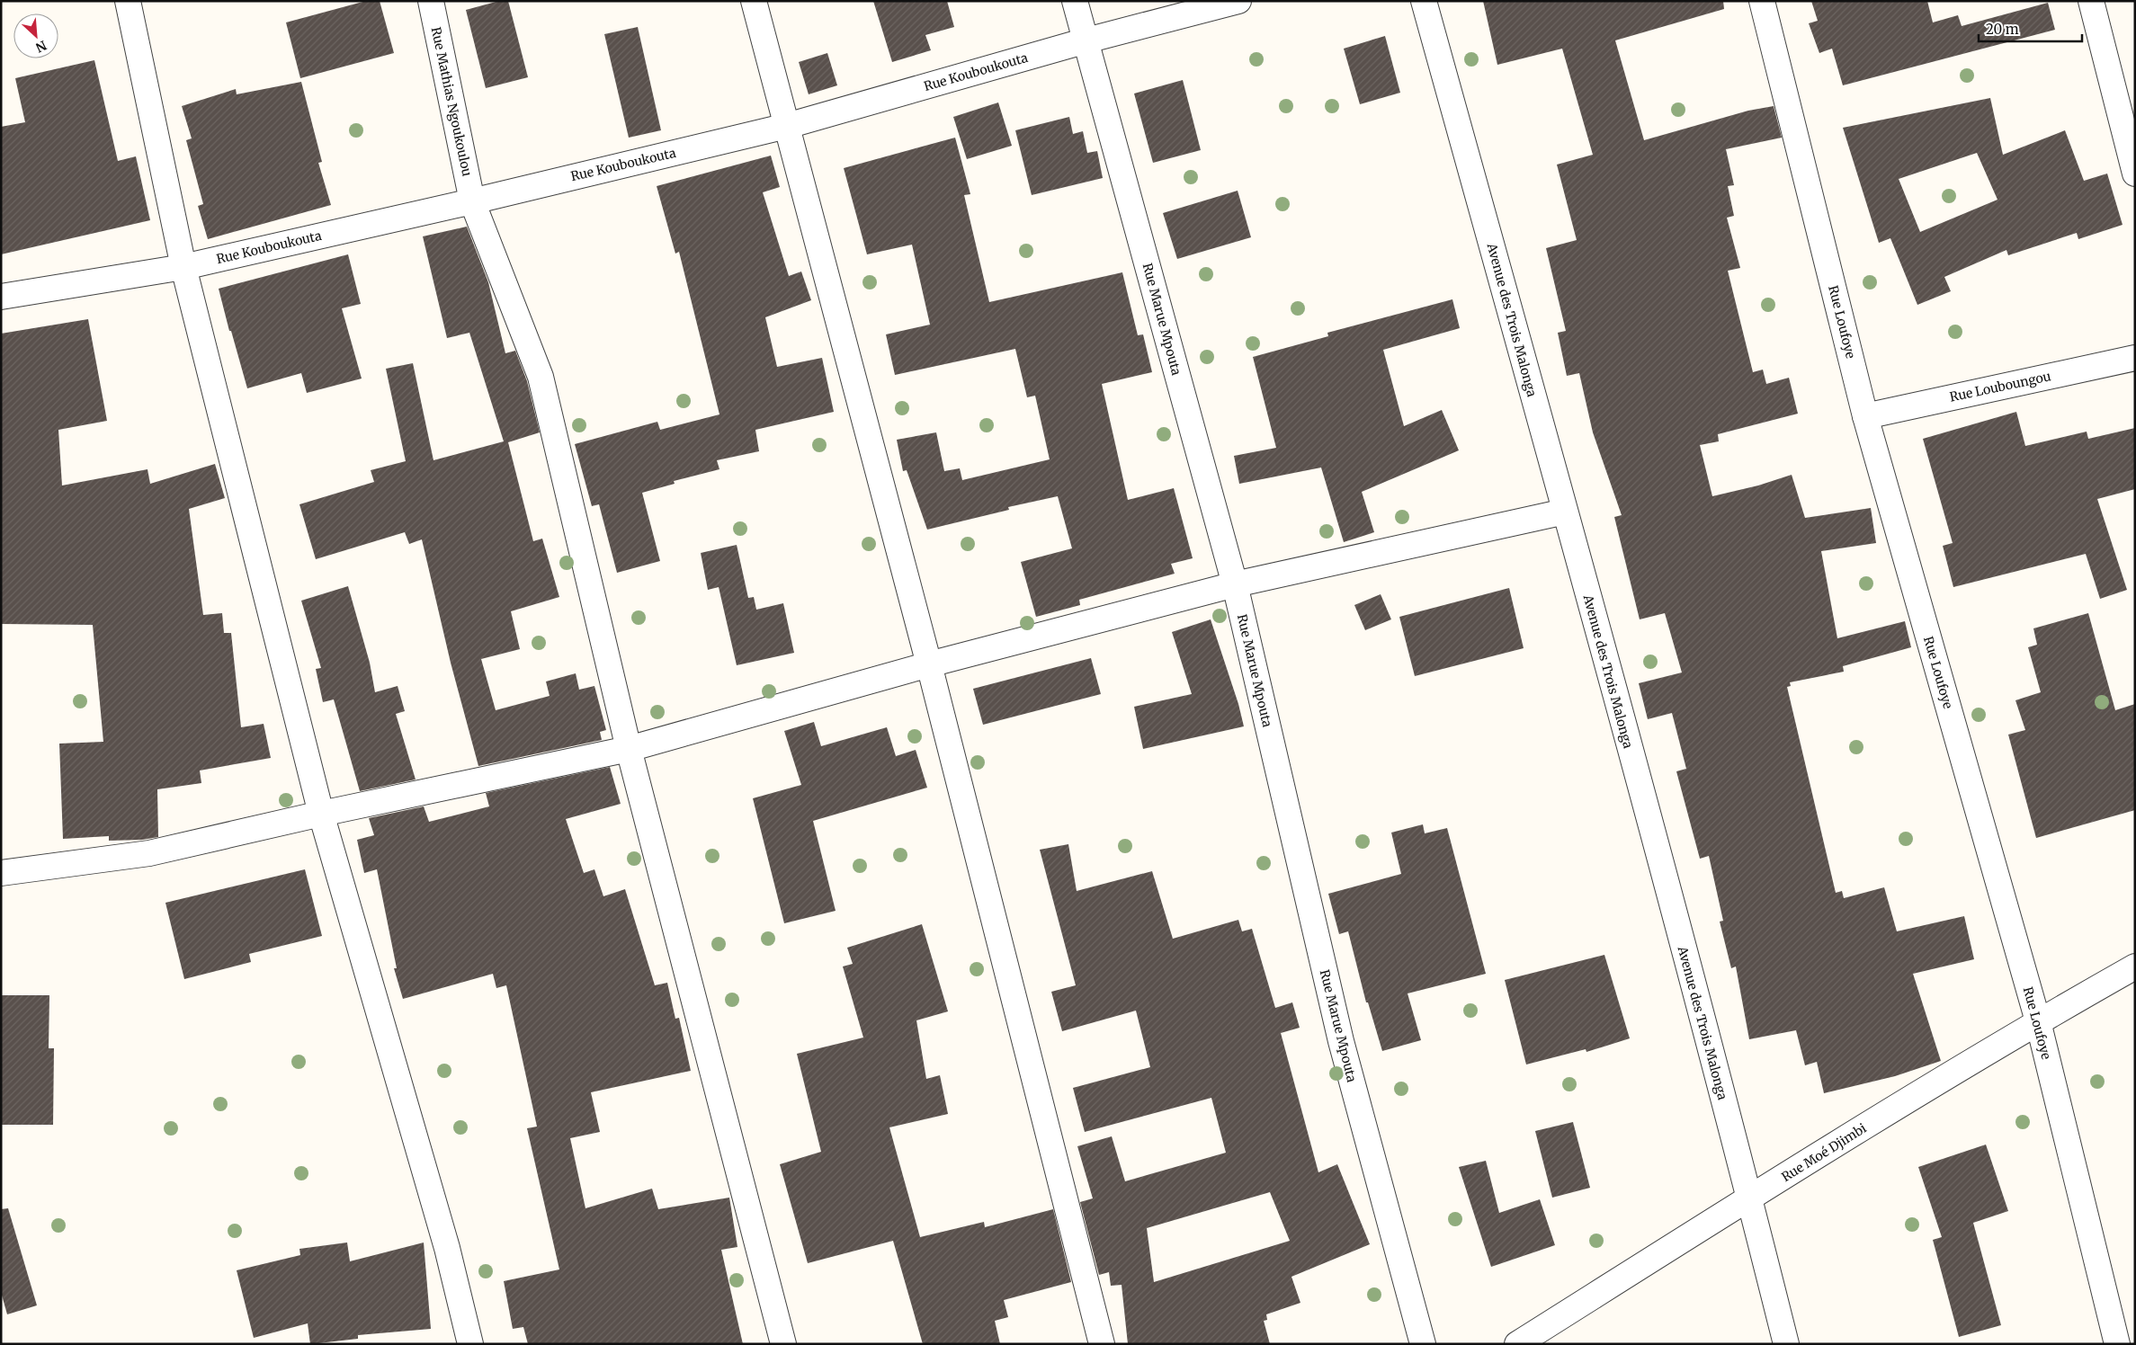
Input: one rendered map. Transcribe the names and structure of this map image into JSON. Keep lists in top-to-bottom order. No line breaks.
{"streets":{"street":["Rue Kouboukouta","Rue Mathias Ngoukoulou","Rue Marue Mpouta","Avenue des Trois Malonga","Rue Loufoye","Rue Louboungou","Rue Moé Djimbi"]},"crossings":[["Rue Kouboukouta","Rue Mathias Ngoukoulou"],["Rue Kouboukouta","Rue Marue Mpouta"],["Avenue des Trois Malonga","Rue Moé Djimbi"],["Rue Loufoye","Rue Louboungou"],["Rue Loufoye","Rue Moé Djimbi"]],"scale_bar":"20 m","north":"bottom right"}
